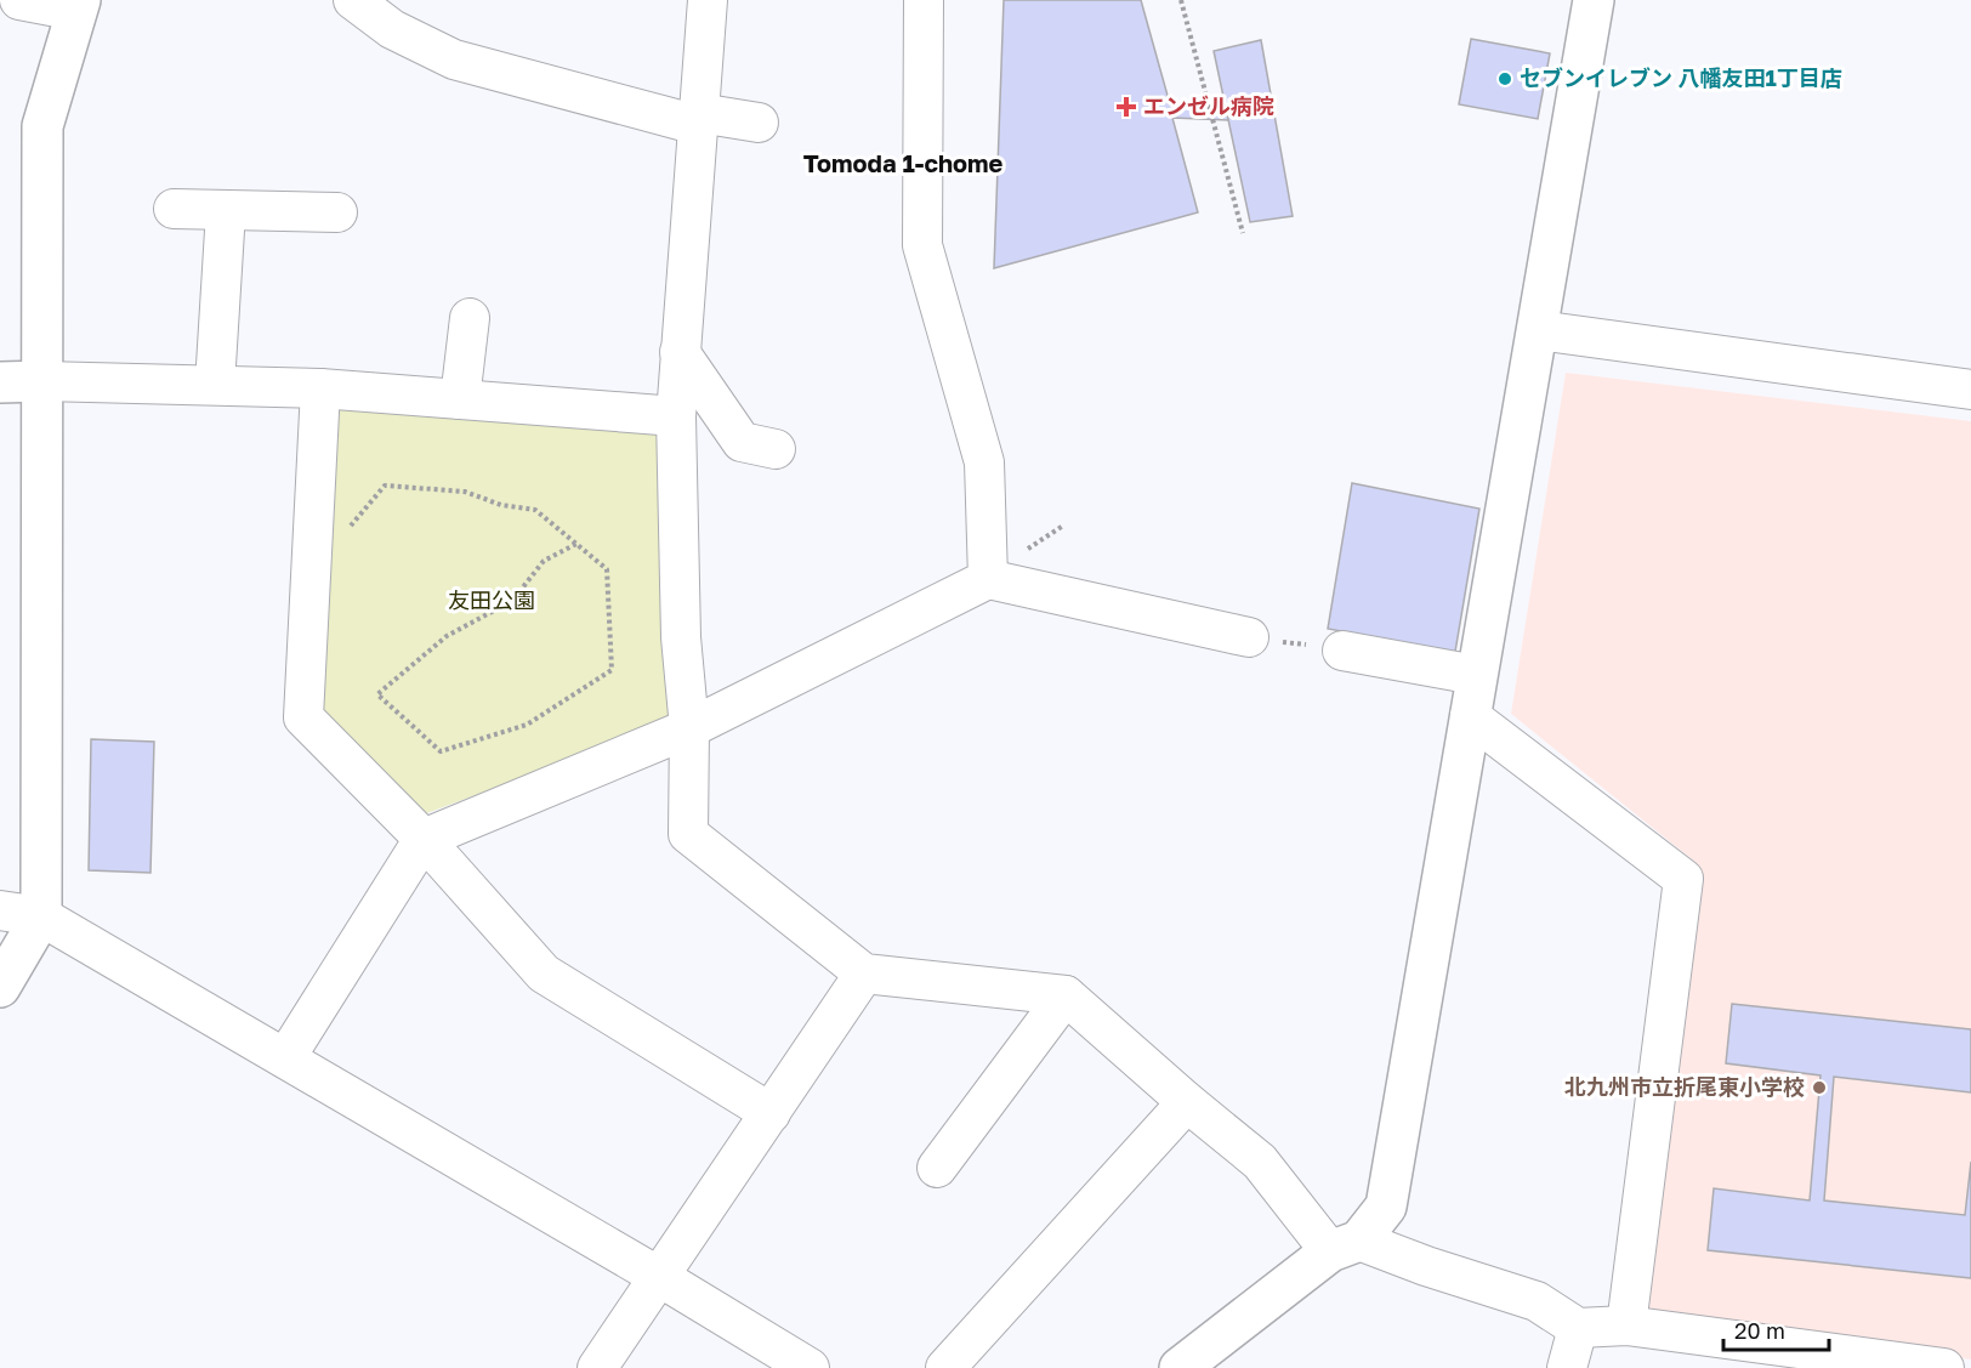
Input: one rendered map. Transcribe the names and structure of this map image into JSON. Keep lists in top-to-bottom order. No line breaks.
{"districts":["Tomoda 1-chome"],"parks":["友田公園"],"places":{"other":["セブンイレブン 八幡友田1丁目店","北九州市立折尾東小学校"],"health":["エンゼル病院"]},"scale_bar":"20 m"}
